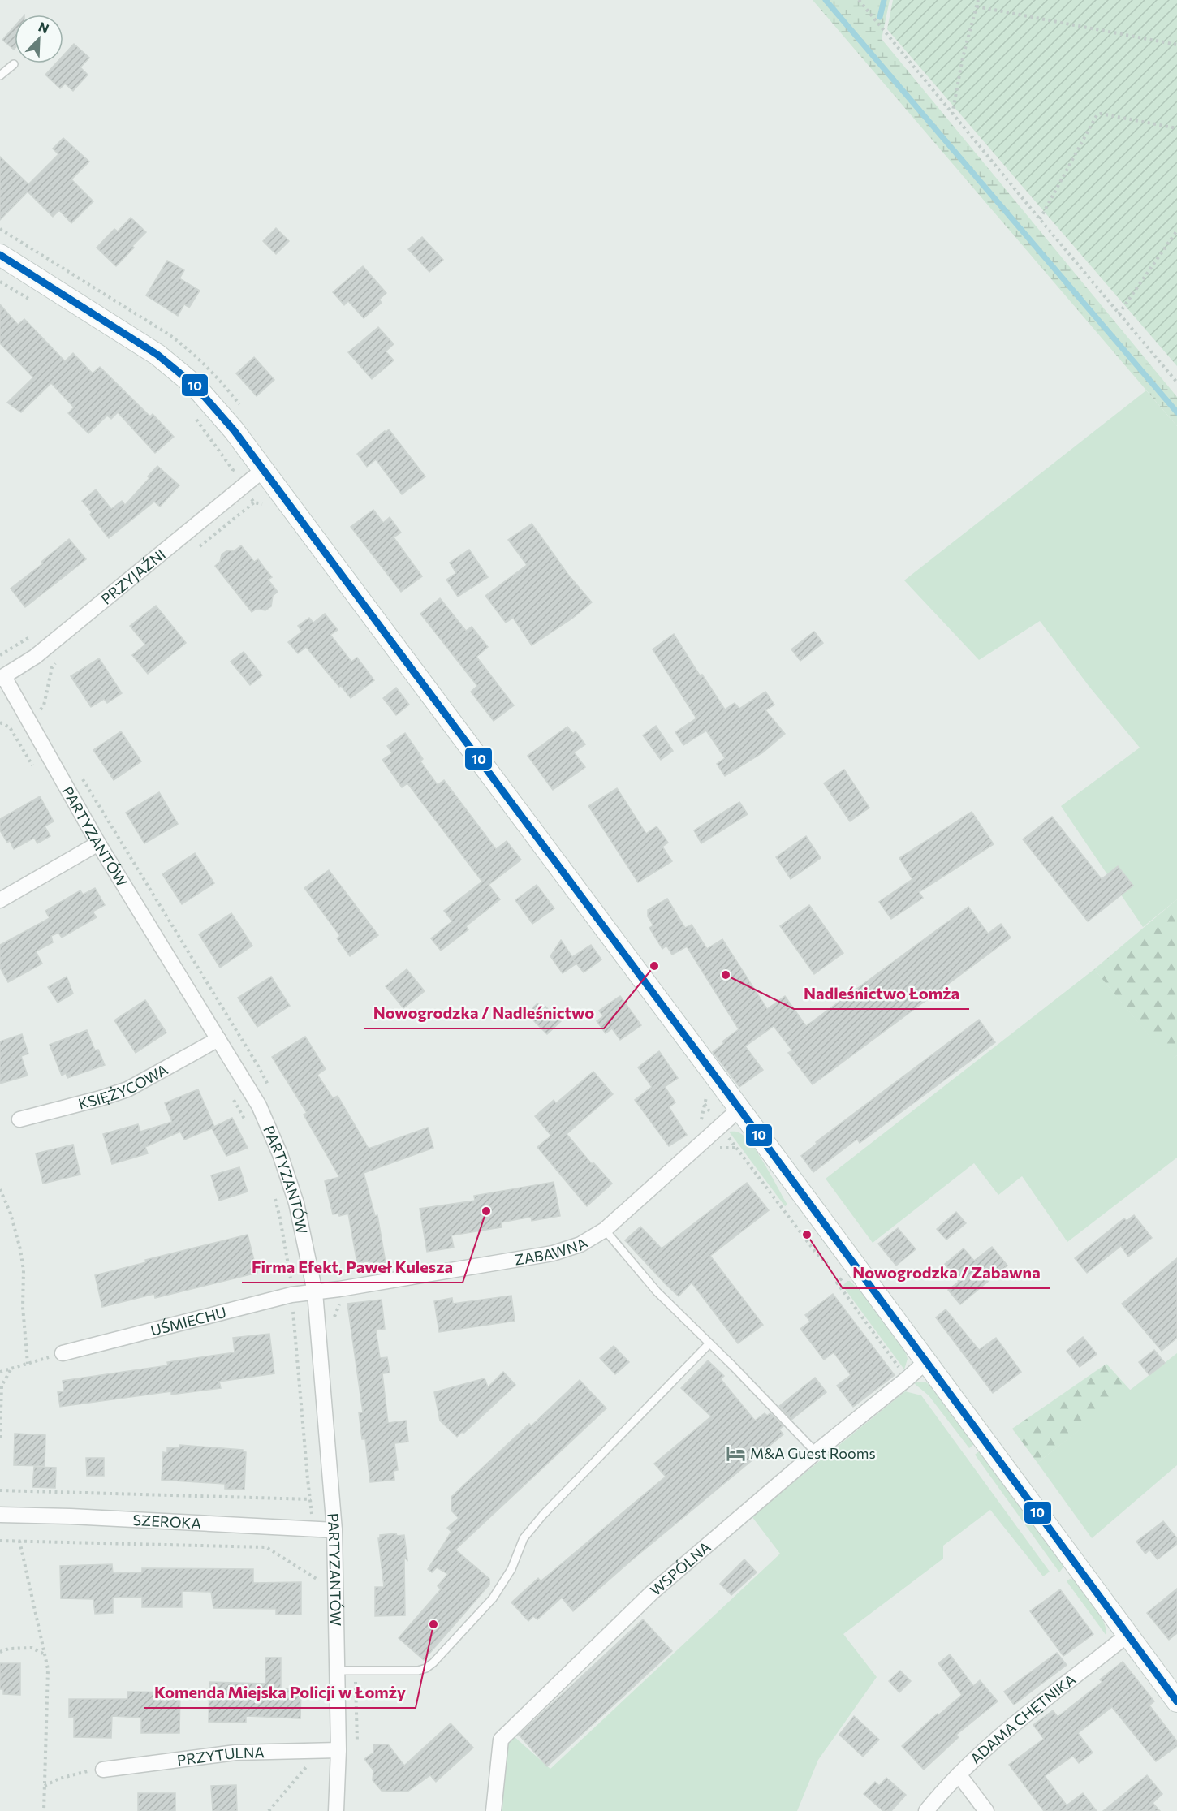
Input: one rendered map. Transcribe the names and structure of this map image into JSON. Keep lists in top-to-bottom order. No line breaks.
{"streets":{"street":["PRZYJAŹNI","PARTYZANTÓW","KSIĘŻYCOWA","ZABAWNA","UŚMIECHU","SZEROKA","WSPÓLNA","ADAMA CHĘTNIKA","PRZYTULNA"]},"crossings":[["PRZYJAŹNI","PARTYZANTÓW"],["PARTYZANTÓW","KSIĘŻYCOWA"],["PARTYZANTÓW","ZABAWNA"],["PARTYZANTÓW","UŚMIECHU"],["PARTYZANTÓW","SZEROKA"],["PARTYZANTÓW","PRZYTULNA"],["ZABAWNA","UŚMIECHU"]],"places":{"other":["Nowogrodzka / Nadleśnictwo","Nadleśnictwo Łomża","Firma Efekt, Paweł Kulesza","Nowogrodzka / Zabawna","Komenda Miejska Policji w Łomży"],"hotel":["M&A Guest Rooms"]},"lines":["transit line 10"],"north":"top right"}
